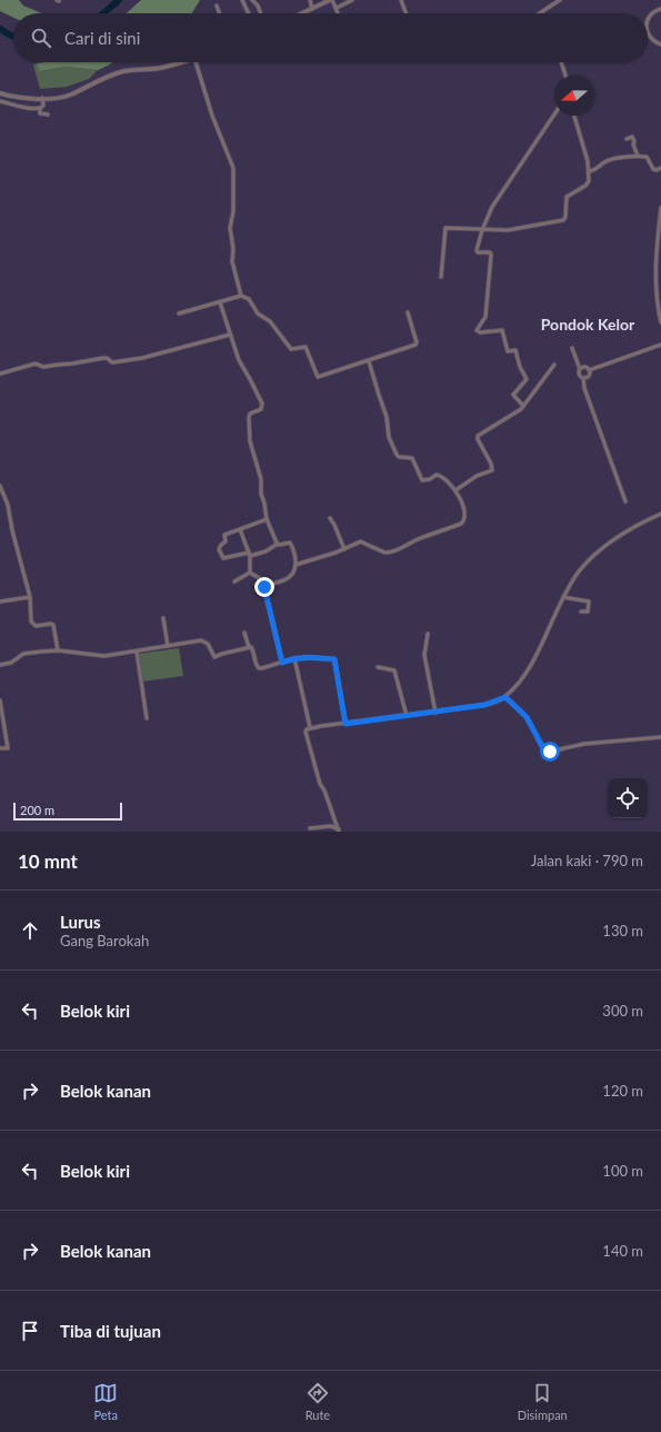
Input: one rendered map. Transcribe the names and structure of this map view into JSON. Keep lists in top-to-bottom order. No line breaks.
{"districts":["Pondok Kelor"],"scale_bar":"200 m","north":"left","page":{"search":"Cari di sini","scale":"200 m","heading":["10 mnt","Jalan kaki · 790 m"],"list":[["Lurus","Gang Barokah","130 m"],["Belok kiri","300 m"],["Belok kanan","120 m"],["Belok kiri","100 m"],["Belok kanan","140 m"],"Tiba di tujuan"],"nav":["Peta","Rute","Disimpan"]}}
